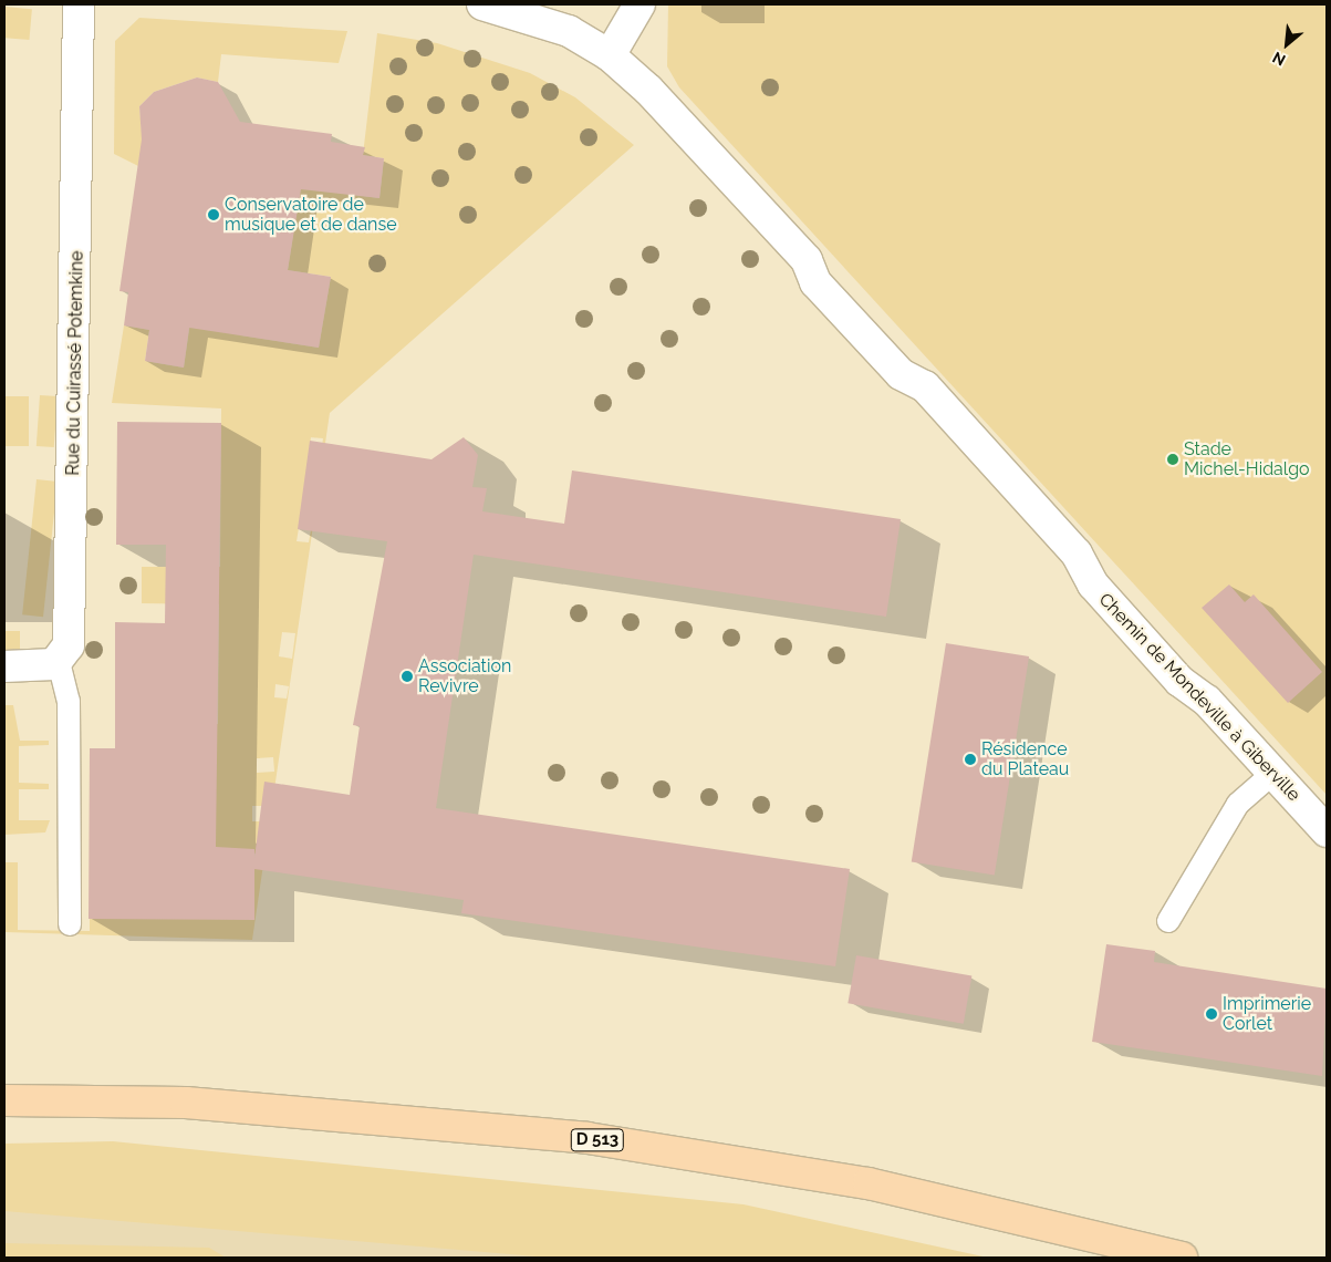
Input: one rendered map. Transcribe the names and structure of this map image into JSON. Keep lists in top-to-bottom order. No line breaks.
{"streets":{"main road":["D 513"],"street":["Rue du Cuirassé Potemkine","Chemin de Mondeville à Giberville"]},"places":["Conservatoire de musique et de danse","Stade Michel-Hidalgo","Association Revivre","Résidence du Plateau","Imprimerie Corlet"],"north":"bottom left"}
